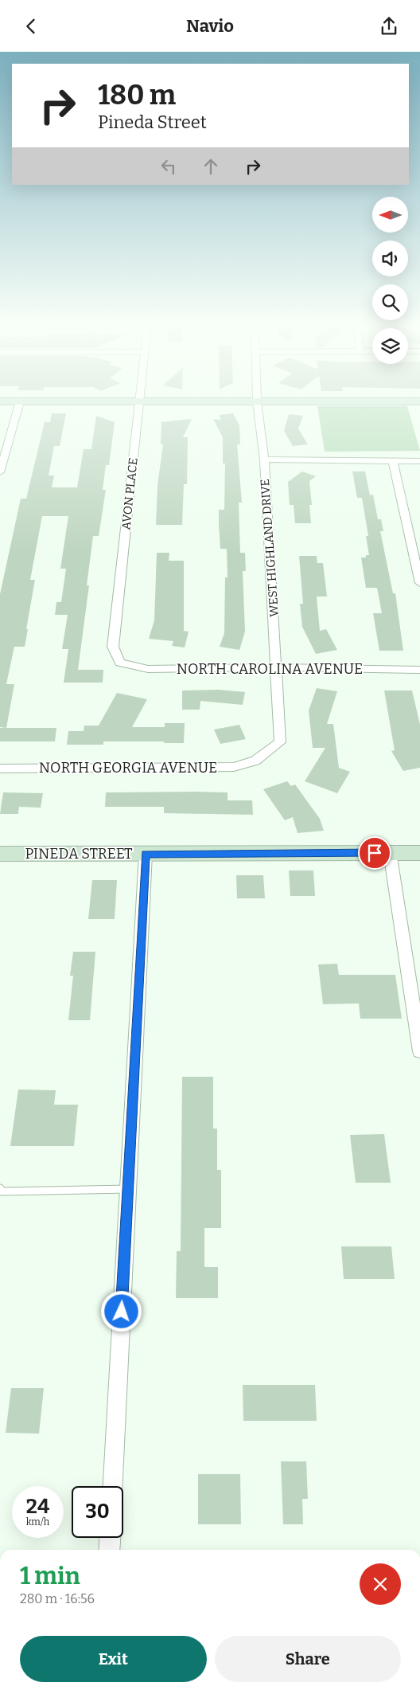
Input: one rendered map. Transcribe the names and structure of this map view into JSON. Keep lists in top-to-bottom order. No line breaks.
{"streets":{"street":["AVON PLACE","WEST HIGHLAND DRIVE","NORTH CAROLINA AVENUE","NORTH GEORGIA AVENUE","PINEDA STREET"]},"crossings":[["AVON PLACE","NORTH CAROLINA AVENUE"],["WEST HIGHLAND DRIVE","NORTH CAROLINA AVENUE"],["WEST HIGHLAND DRIVE","NORTH GEORGIA AVENUE"]],"north":"left","page":{"header":"Navio","turn":["180 m","Pineda Street"],"speed":"24 km/h","limit":"30","heading":["1 min","280 m · 16:56"],"buttons":["Exit","Share"]}}
